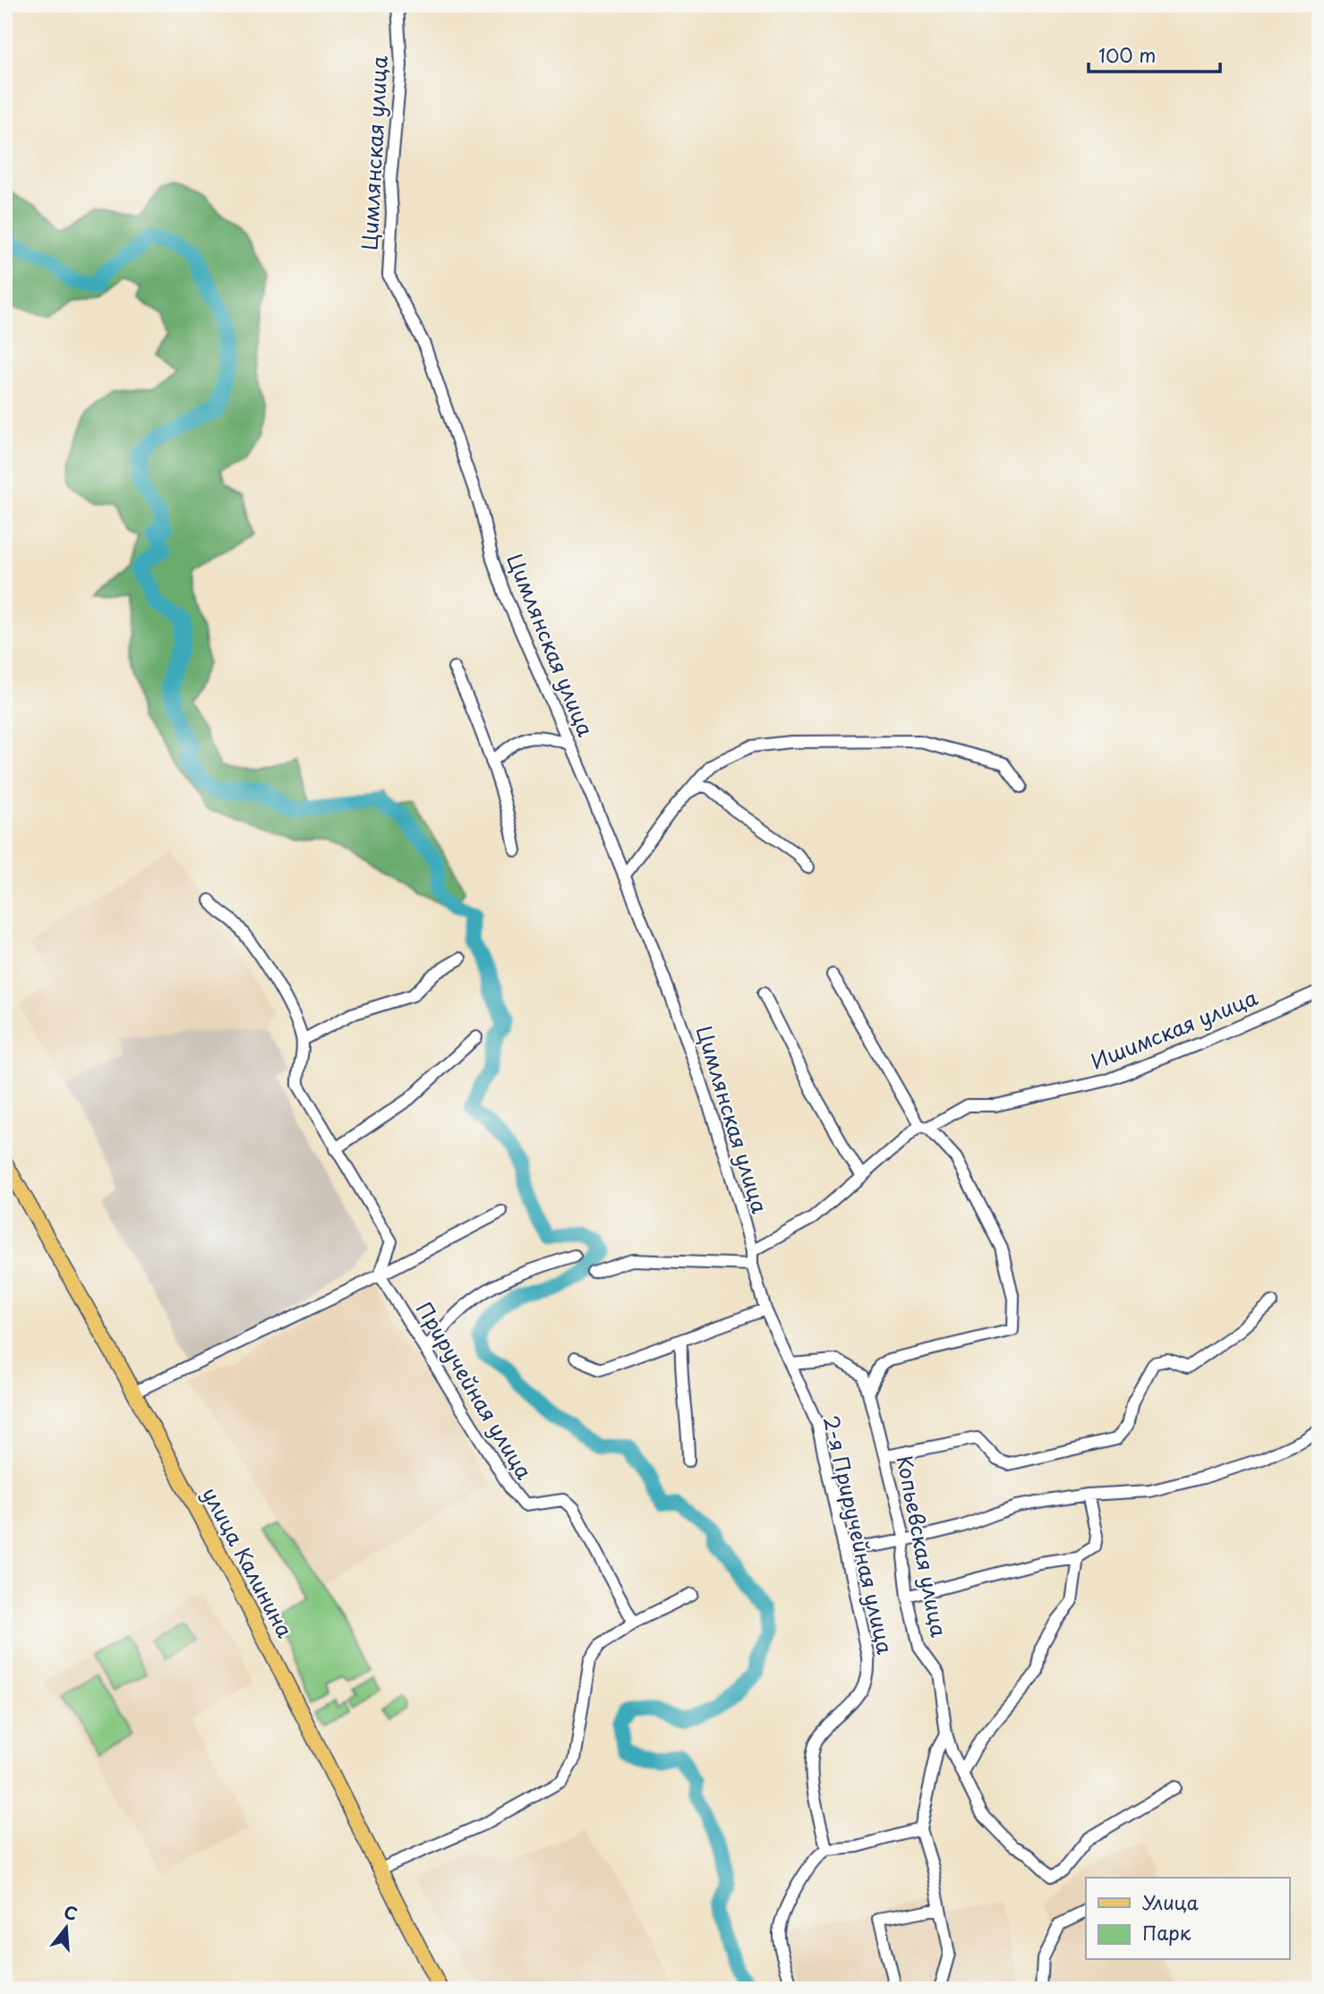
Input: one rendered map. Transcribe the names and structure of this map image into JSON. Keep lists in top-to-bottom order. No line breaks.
{"streets":{"main road":["улица Калинина"],"street":["Цимлянская улица","Ишимская улица","Приручейная улица","2-я Приручейная улица","Копьевская улица"]},"crossings":[["Цимлянская улица","Ишимская улица"],["Цимлянская улица","2-я Приручейная улица"],["Ишимская улица","2-я Приручейная улица"]],"legend":["Улица","Парк"],"scale_bar":"100 m","north":"top"}
